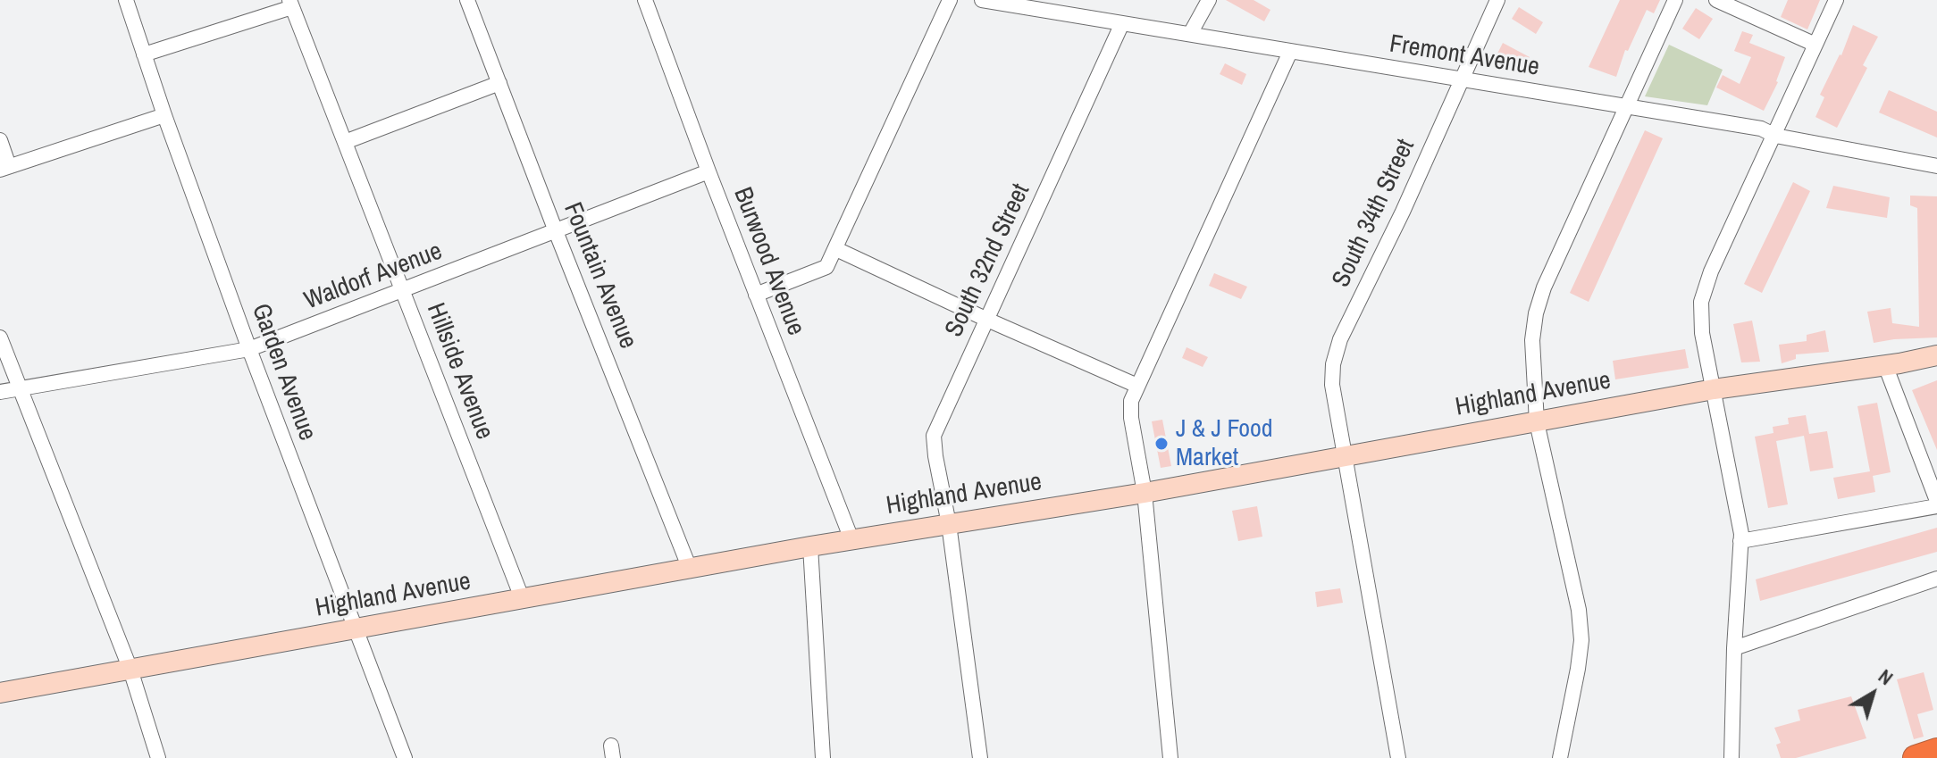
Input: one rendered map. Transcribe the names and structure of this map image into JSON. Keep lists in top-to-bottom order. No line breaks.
{"streets":{"street":["Fremont Avenue","South 34th Street","South 32nd Street","Burwood Avenue","Fountain Avenue","Waldorf Avenue","Hillside Avenue","Garden Avenue","Highland Avenue"]},"crossings":[["Fremont Avenue","South 34th Street"],["Fremont Avenue","South 32nd Street"],["South 34th Street","Highland Avenue"],["South 32nd Street","Highland Avenue"],["Burwood Avenue","Waldorf Avenue"],["Burwood Avenue","Highland Avenue"],["Fountain Avenue","Waldorf Avenue"],["Fountain Avenue","Highland Avenue"],["Waldorf Avenue","Hillside Avenue"],["Waldorf Avenue","Garden Avenue"],["Hillside Avenue","Highland Avenue"],["Garden Avenue","Highland Avenue"]],"places":["J & J Food Market"],"north":"top right"}
